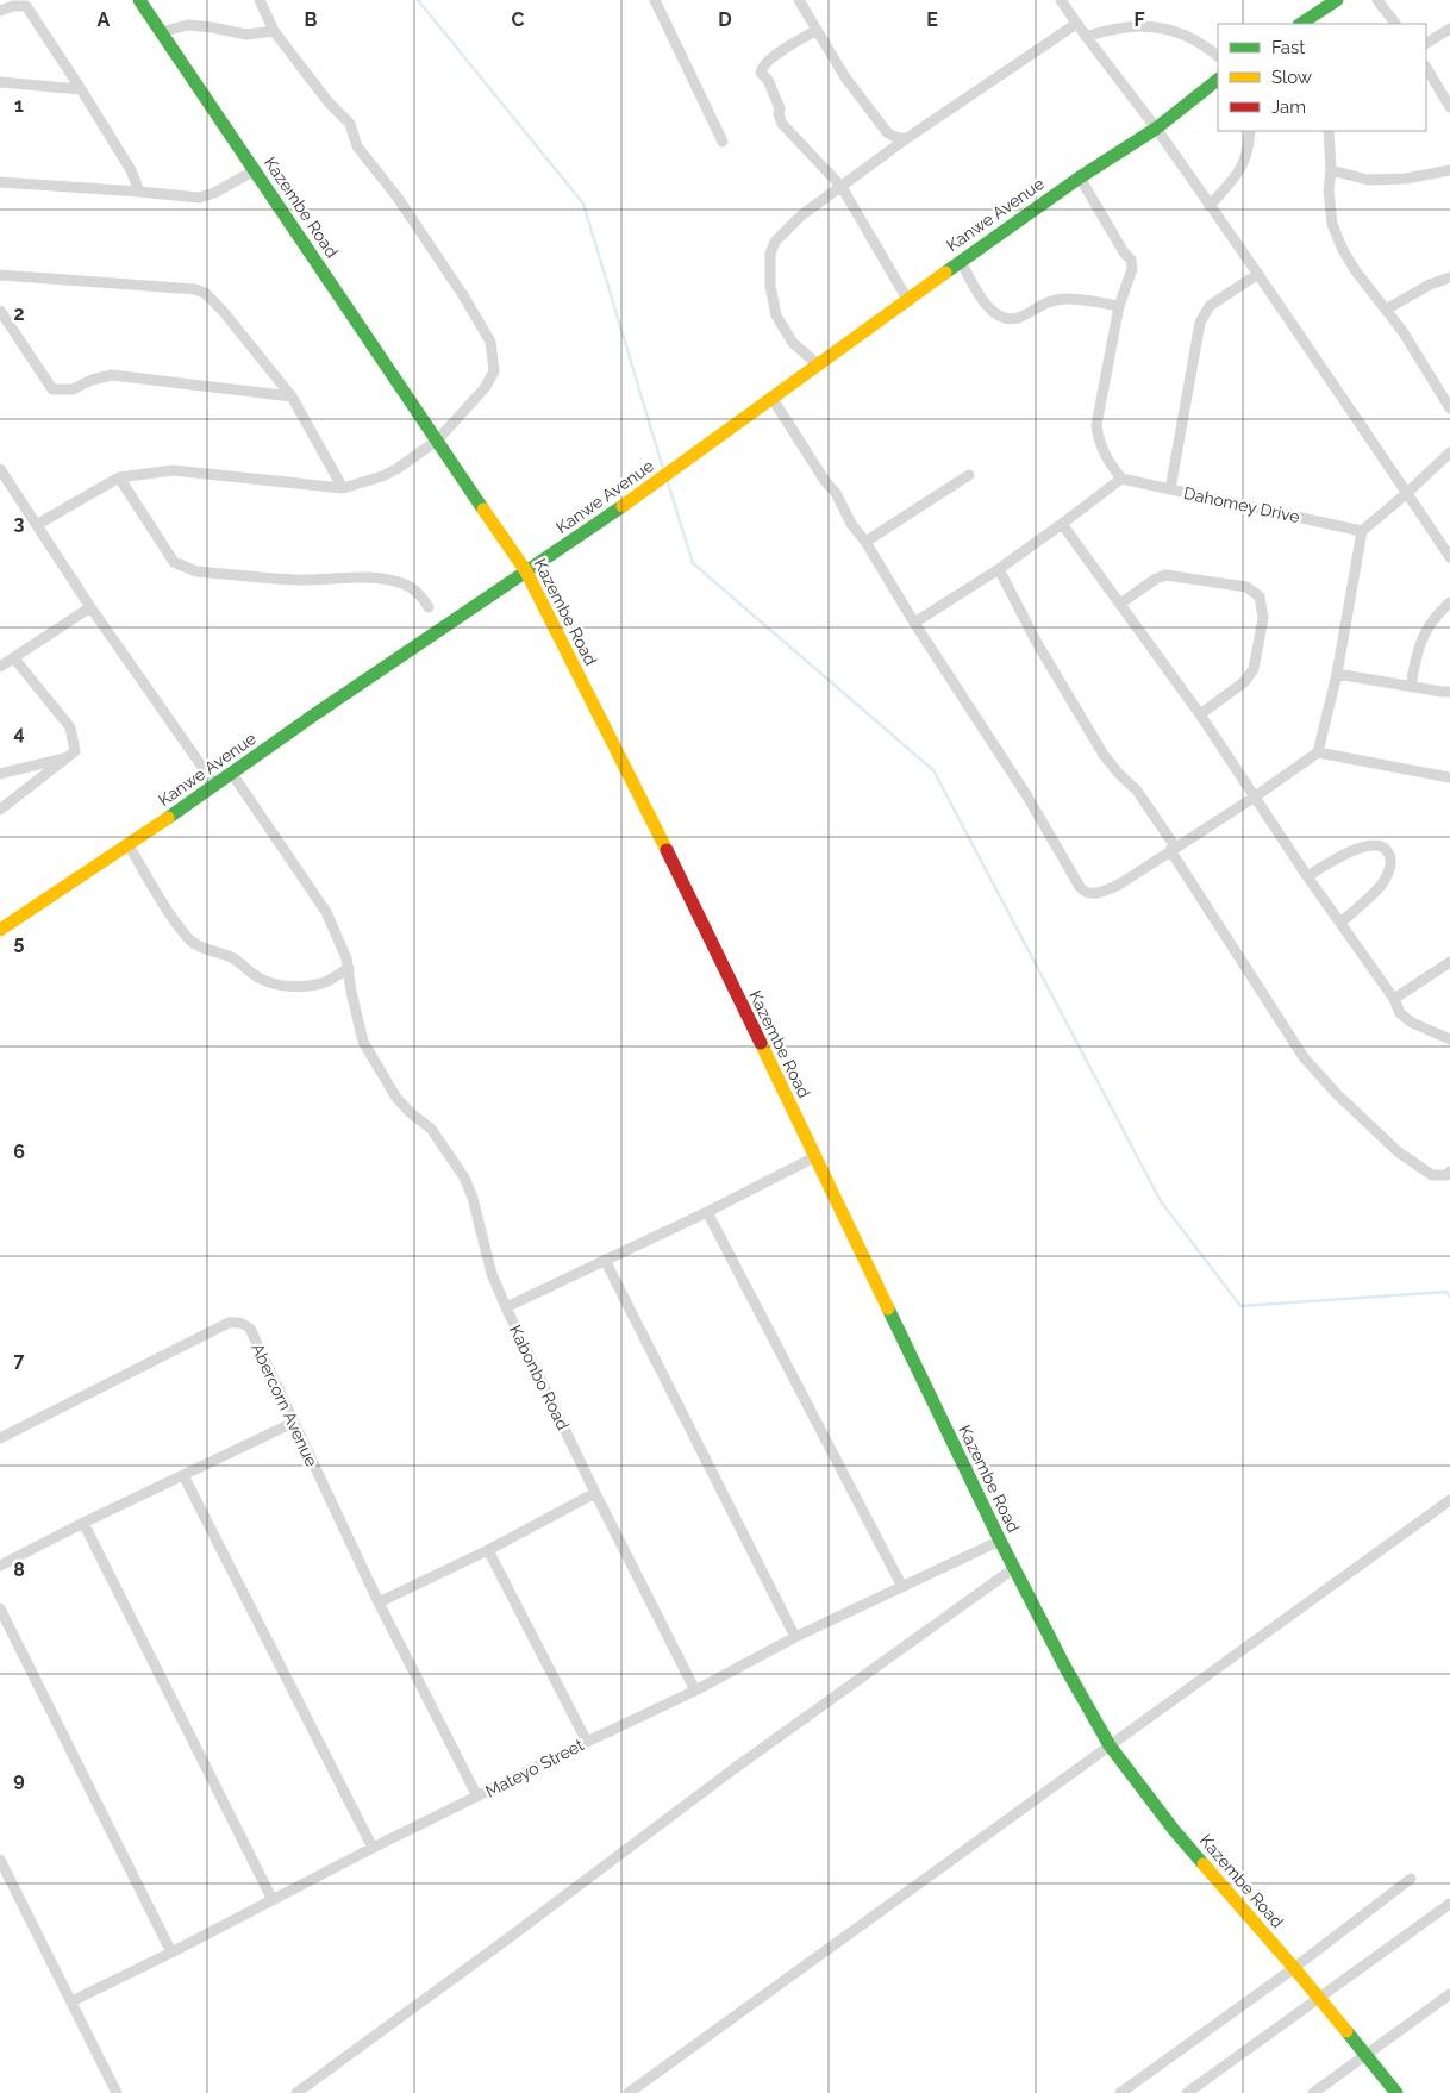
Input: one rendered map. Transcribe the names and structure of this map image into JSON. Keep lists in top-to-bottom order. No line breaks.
{"streets":{"main road":["Kazembe Road","Kanwe Avenue"],"street":["Dahomey Drive","Kabonbo Road","Abercorn Avenue","Mateyo Street"]},"crossings":[["Kazembe Road","Kanwe Avenue"],["Kazembe Road","Kabonbo Road"],["Kazembe Road","Mateyo Street"],["Kabonbo Road","Mateyo Street"],["Abercorn Avenue","Mateyo Street"]],"legend":["Fast","Slow","Jam"],"grid":{"columns":["A","B","C","D","E","F"],"rows":["1","2","3","4","5","6","7","8","9"]}}
